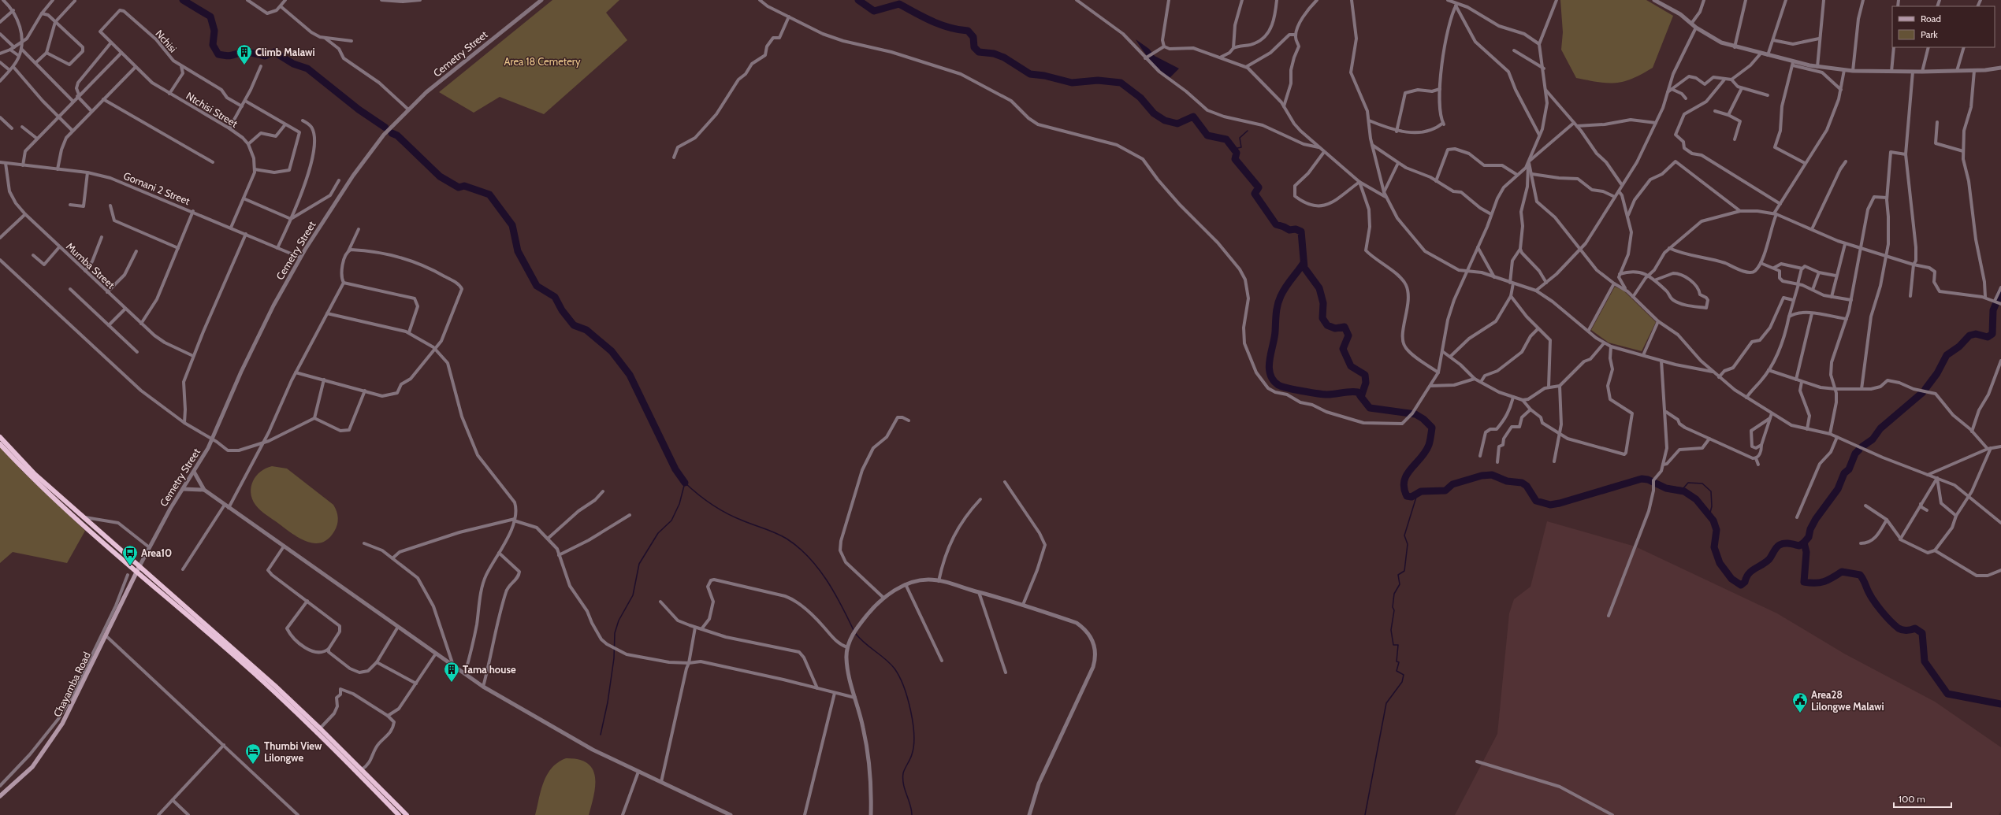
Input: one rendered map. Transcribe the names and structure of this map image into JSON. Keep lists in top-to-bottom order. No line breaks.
{"streets":{"main road":["Chayamba Road"],"street":["Nchisi","Cemetry Street","Ntchisi Street","Gomani 2 Street","Mumba Street"]},"crossings":[["Nchisi","Ntchisi Street"],["Cemetry Street","Gomani 2 Street"],["Cemetry Street","Chayamba Road"],["Ntchisi Street","Gomani 2 Street"],["Gomani 2 Street","Mumba Street"]],"parks":["Area 18 Cemetery"],"places":{"building":["Climb Malawi","Tama house"],"bus stop":["Area10"],"public building":["Area28 Lilongwe Malawi"],"hotel":["Thumbi View Lilongwe"]},"legend":["Road","Park"],"scale_bar":"100 m"}
